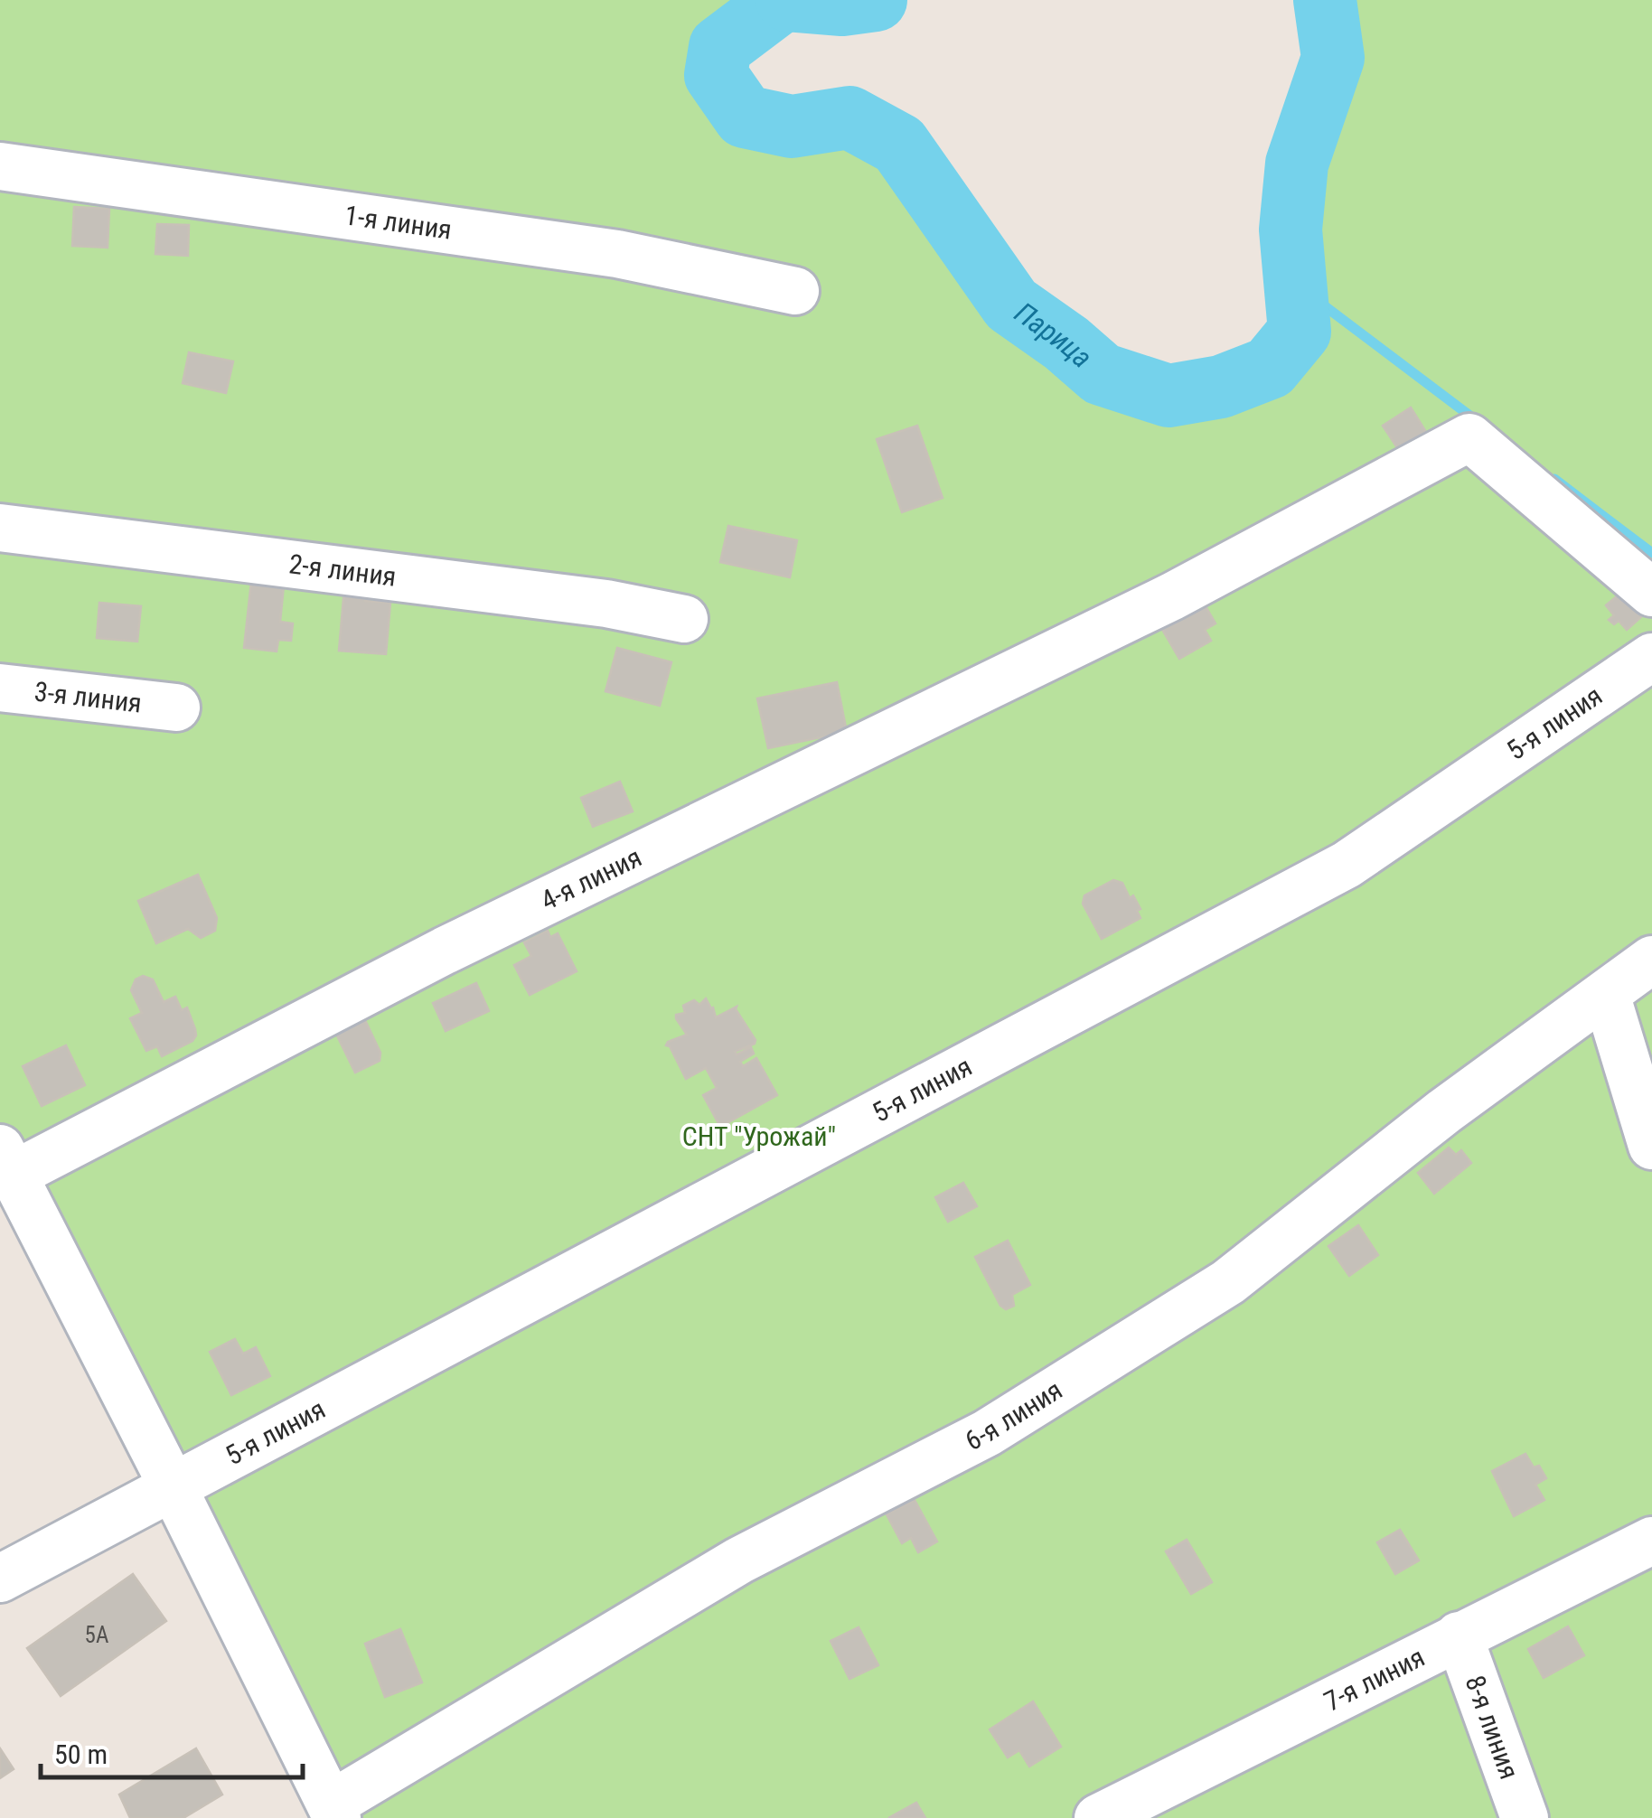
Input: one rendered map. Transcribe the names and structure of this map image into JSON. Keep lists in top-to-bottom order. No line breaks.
{"streets":{"street":["1-я линия","2-я линия","3-я линия","5-я линия","4-я линия","6-я линия","7-я линия","8-я линия"]},"crossings":[["7-я линия","8-я линия"]],"water":["Парица"],"parks":["СНТ \"Урожай\""],"house_numbers":["5А"],"scale_bar":"50 m"}
